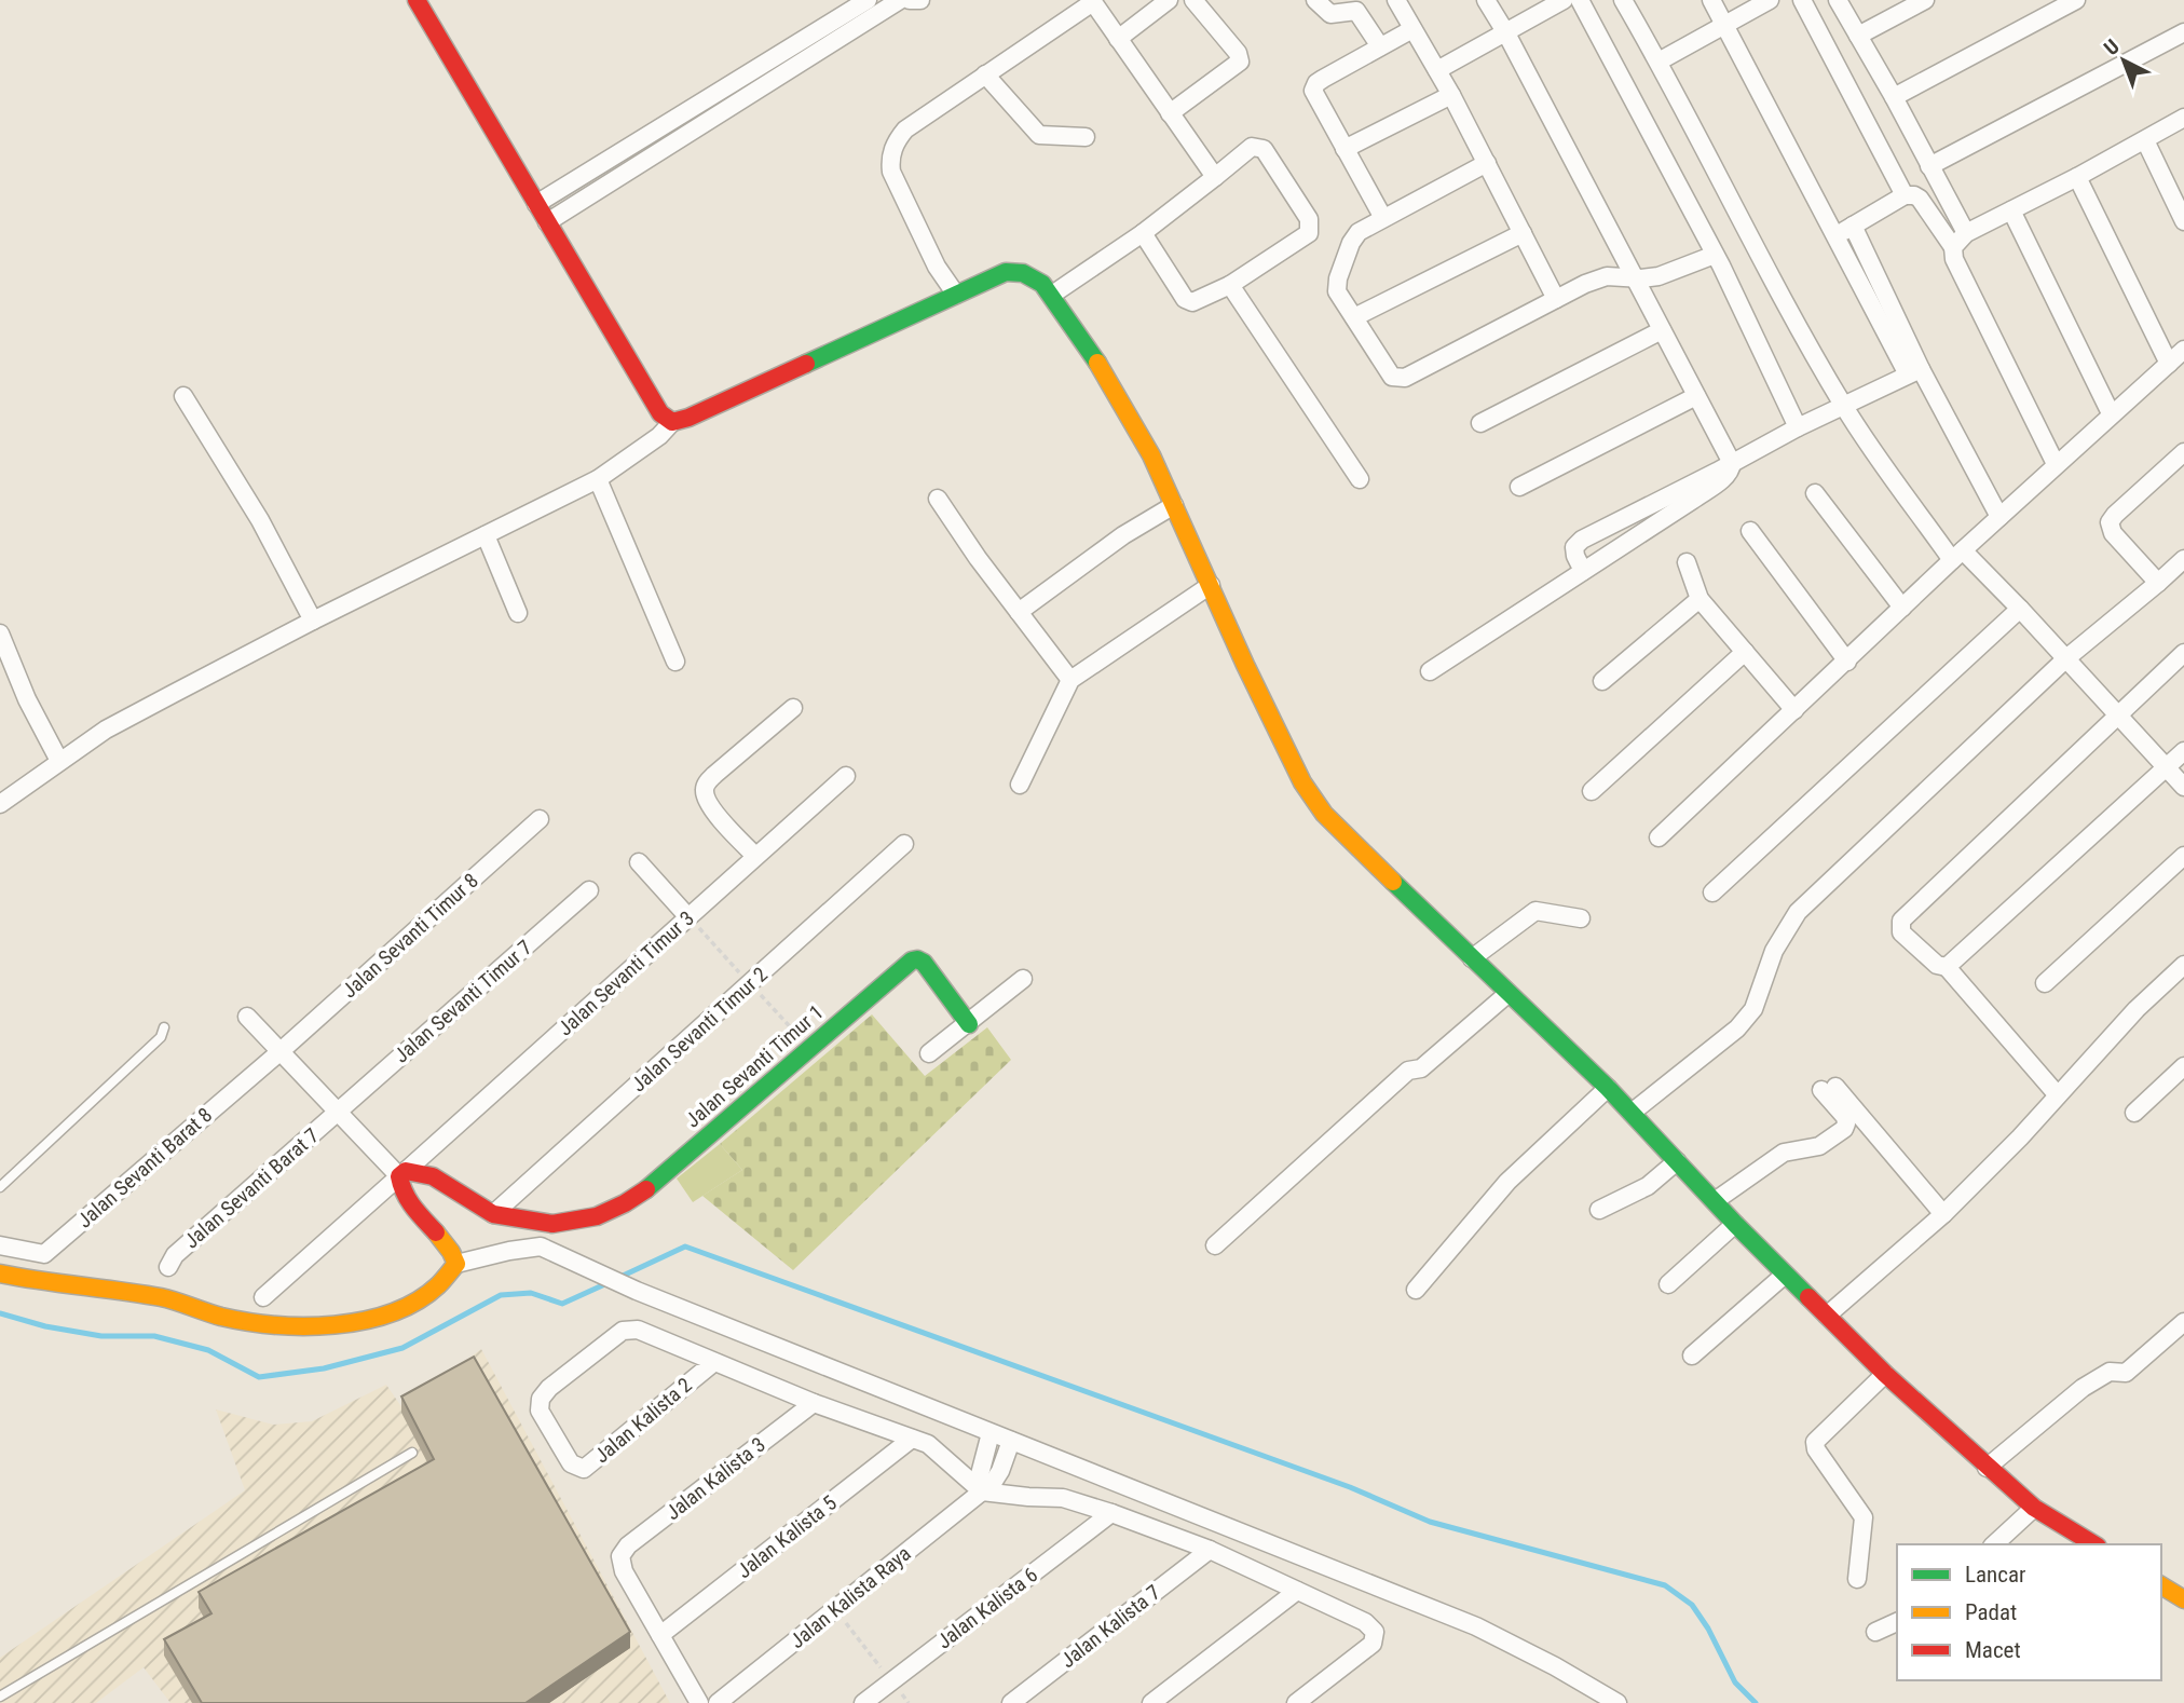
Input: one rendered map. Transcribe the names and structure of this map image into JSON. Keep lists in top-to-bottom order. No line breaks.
{"streets":{"street":["Jalan Sevanti Timur 8","Jalan Sevanti Timur 3","Jalan Sevanti Timur 7","Jalan Sevanti Timur 2","Jalan Sevanti Timur 1","Jalan Sevanti Barat 8","Jalan Sevanti Barat 7","Jalan Kalista 2","Jalan Kalista 3","Jalan Kalista 5","Jalan Kalista Raya","Jalan Kalista 6","Jalan Kalista 7"]},"crossings":[["Jalan Sevanti Timur 8","Jalan Sevanti Barat 8"],["Jalan Sevanti Timur 7","Jalan Sevanti Barat 7"],["Jalan Sevanti Timur 2","Jalan Sevanti Timur 1"],["Jalan Kalista 3","Jalan Kalista 5"]],"legend":["Lancar","Padat","Macet"],"north":"top left"}
